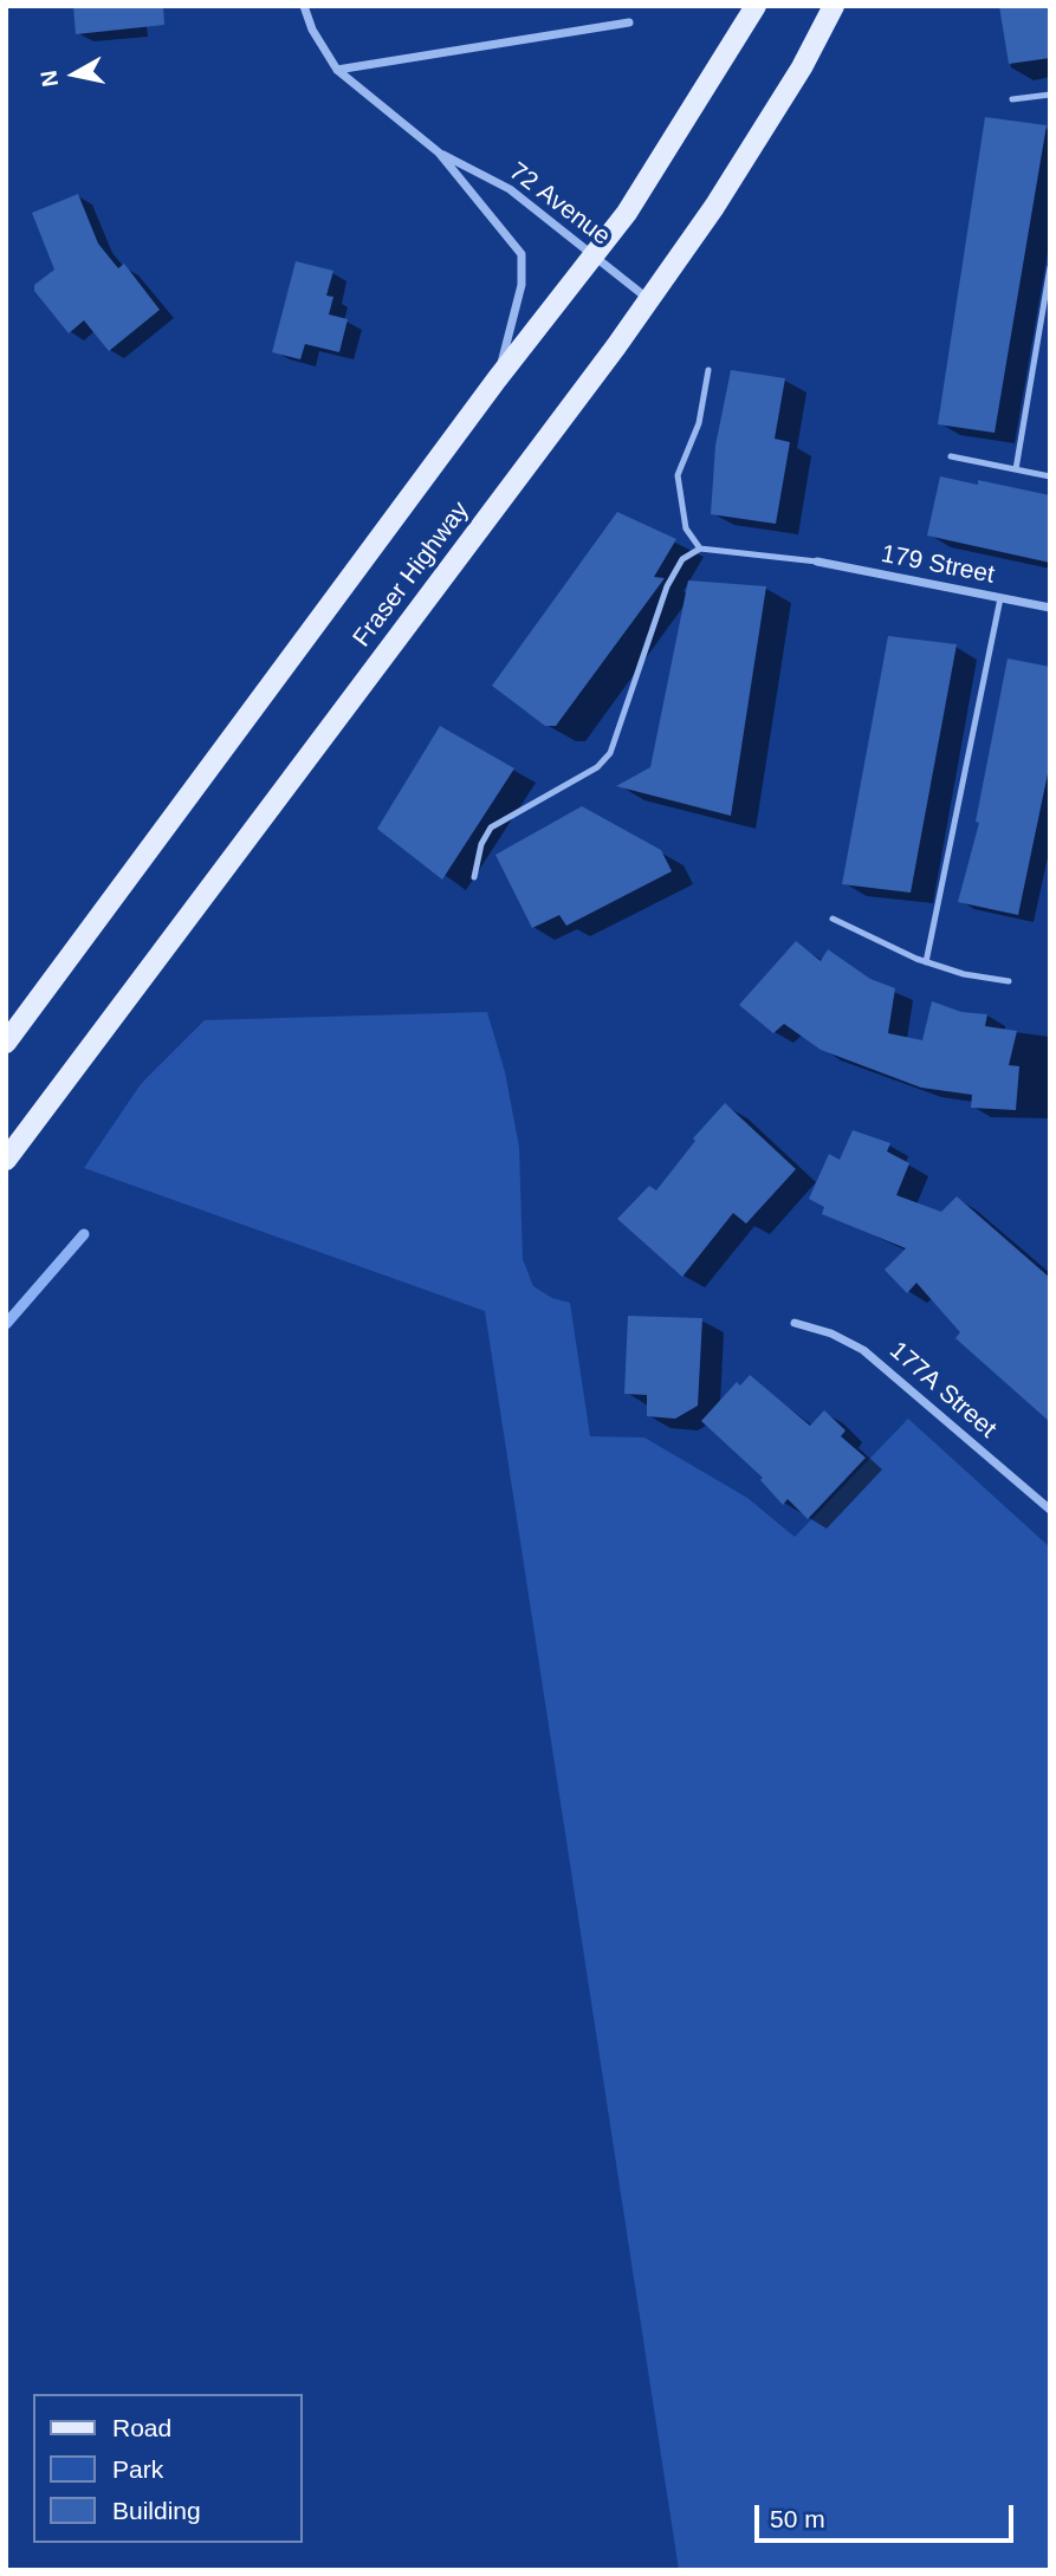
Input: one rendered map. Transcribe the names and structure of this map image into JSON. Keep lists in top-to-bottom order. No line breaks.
{"streets":{"main road":["Fraser Highway"],"street":["72 Avenue","179 Street","177A Street"]},"crossings":[["72 Avenue","Fraser Highway"]],"legend":["Road","Park","Building"],"scale_bar":"50 m","north":"left"}
